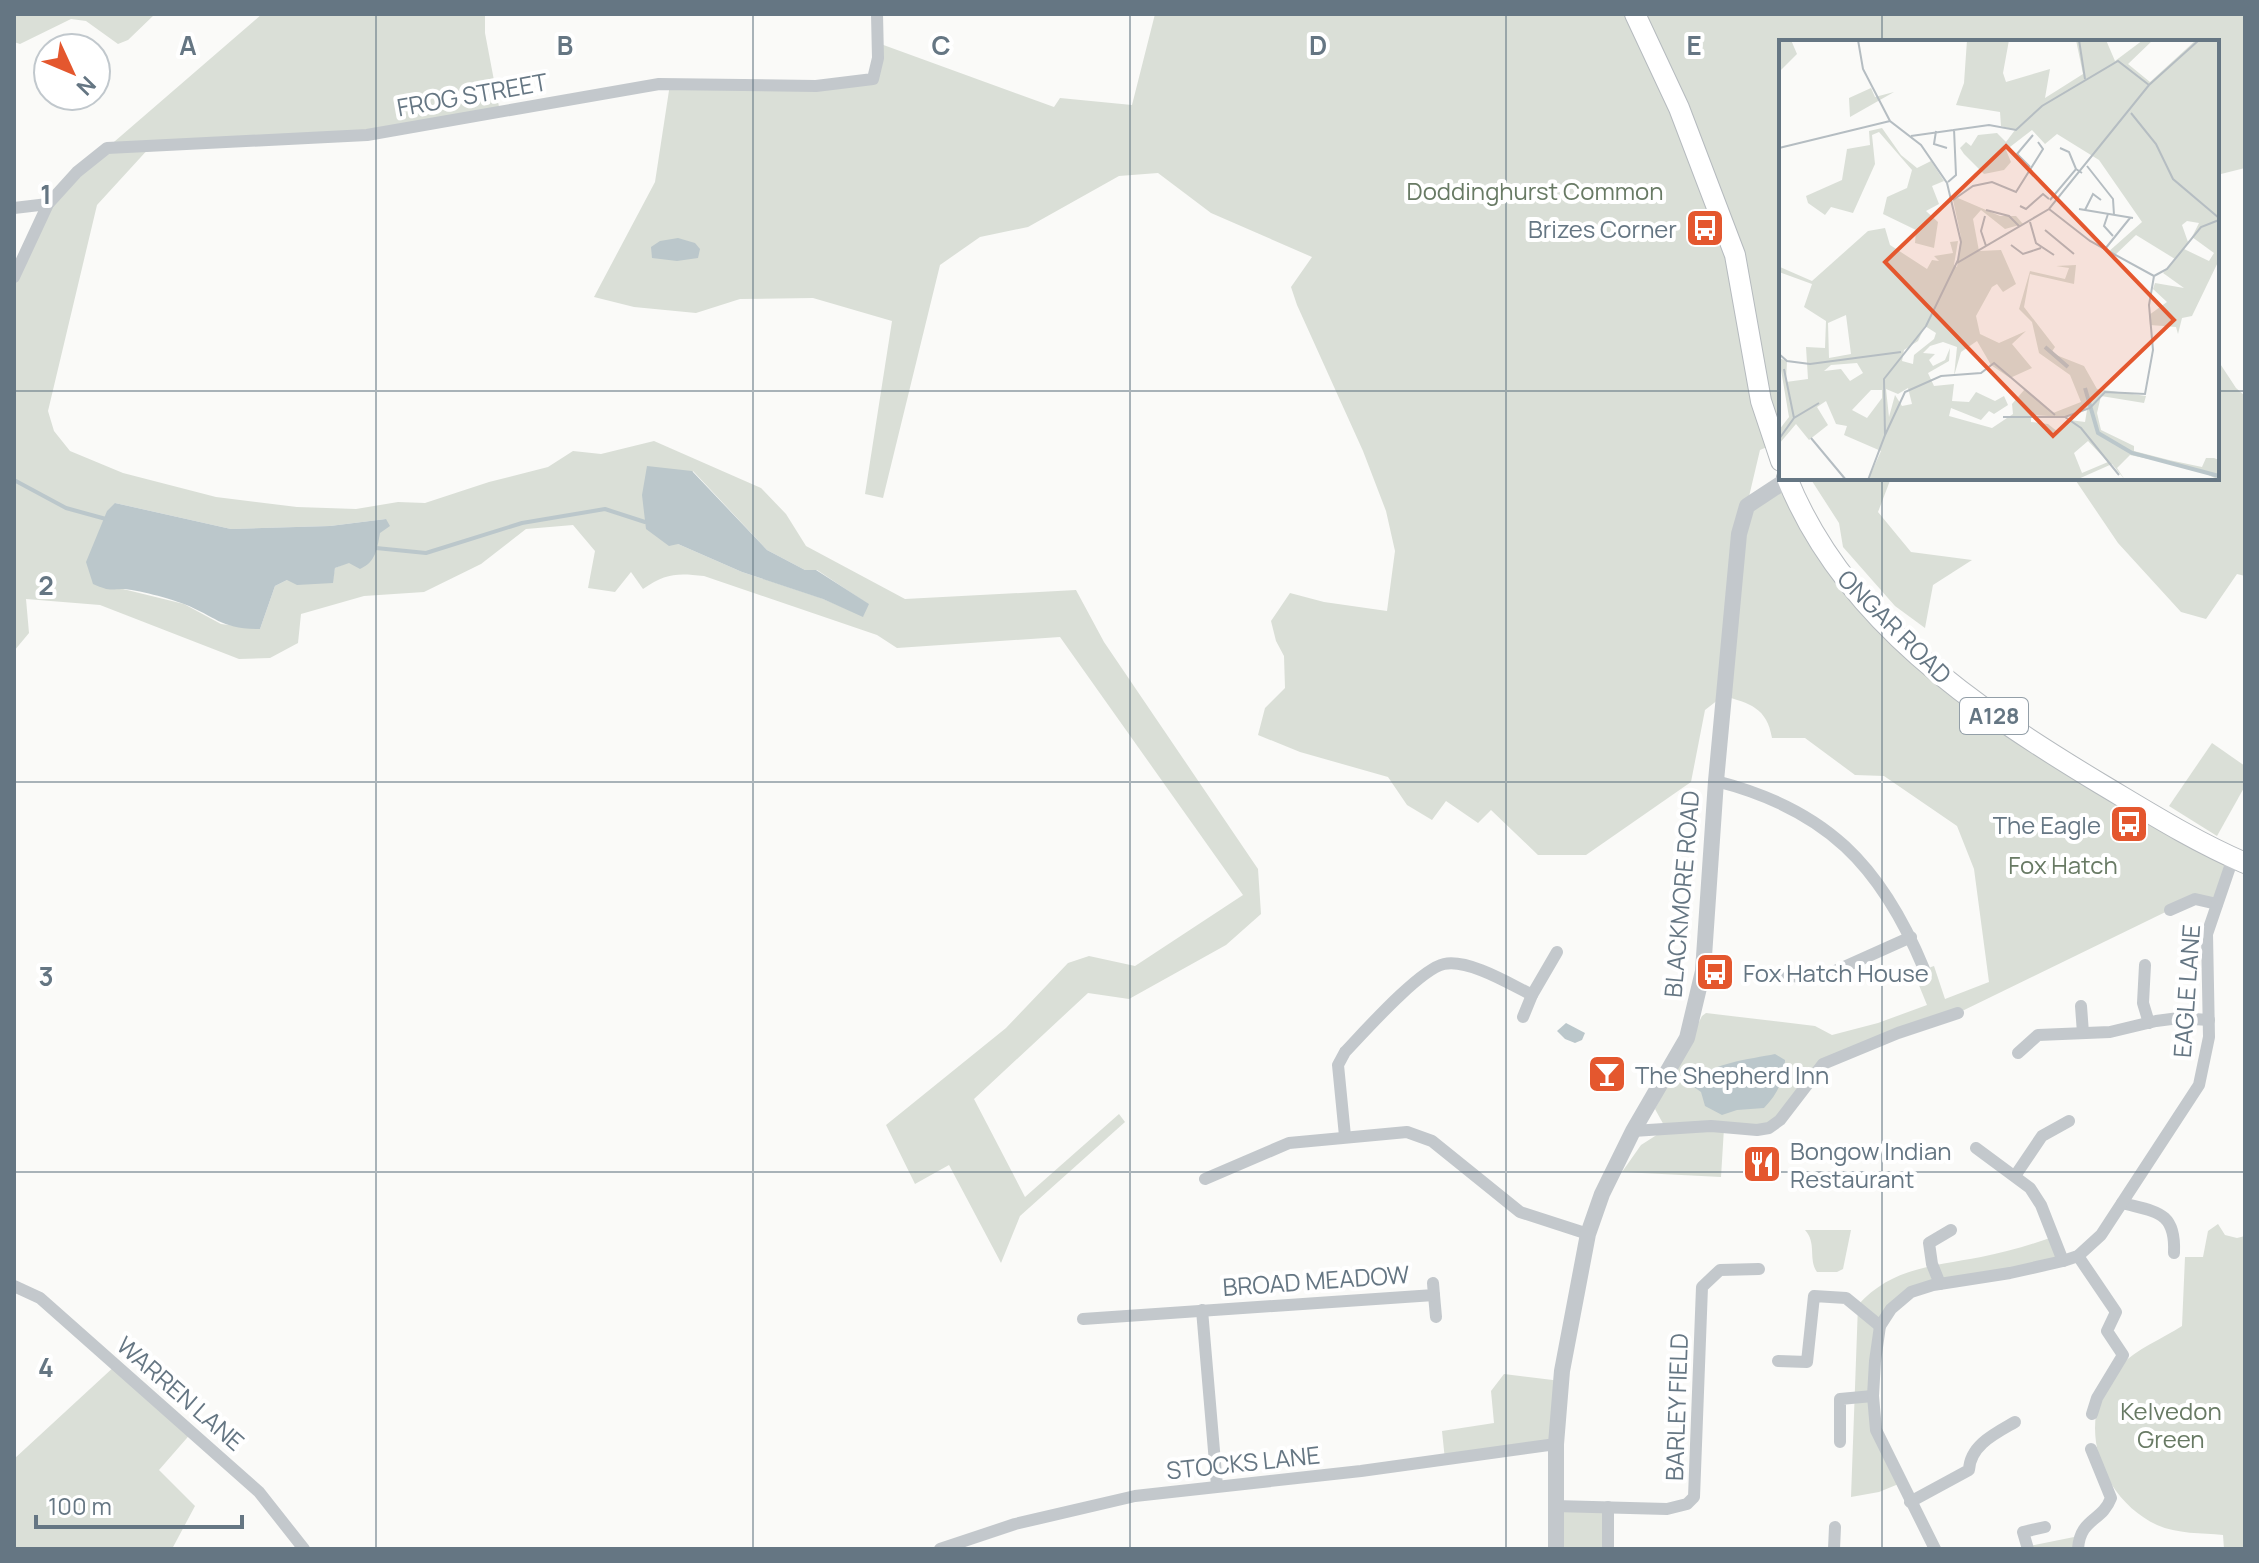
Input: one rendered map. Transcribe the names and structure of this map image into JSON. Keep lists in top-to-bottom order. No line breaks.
{"streets":{"main road":["ONGAR ROAD","A128"],"street":["FROG STREET","BLACKMORE ROAD","EAGLE LANE","BROAD MEADOW","WARREN LANE","BARLEY FIELD","STOCKS LANE"]},"crossings":[["ONGAR ROAD","EAGLE LANE"],["BLACKMORE ROAD","BARLEY FIELD"],["BLACKMORE ROAD","STOCKS LANE"],["BROAD MEADOW","STOCKS LANE"]],"parks":["Doddinghurst Common","Fox Hatch","Kelvedon Green"],"places":{"bus stop":["Brizes Corner","The Eagle","Fox Hatch House"],"bar":["The Shepherd Inn"],"restaurant":["Bongow Indian Restaurant"]},"scale_bar":"100 m","north":"bottom right","grid":{"columns":["A","B","C","D","E"],"rows":["1","2","3","4"]}}
